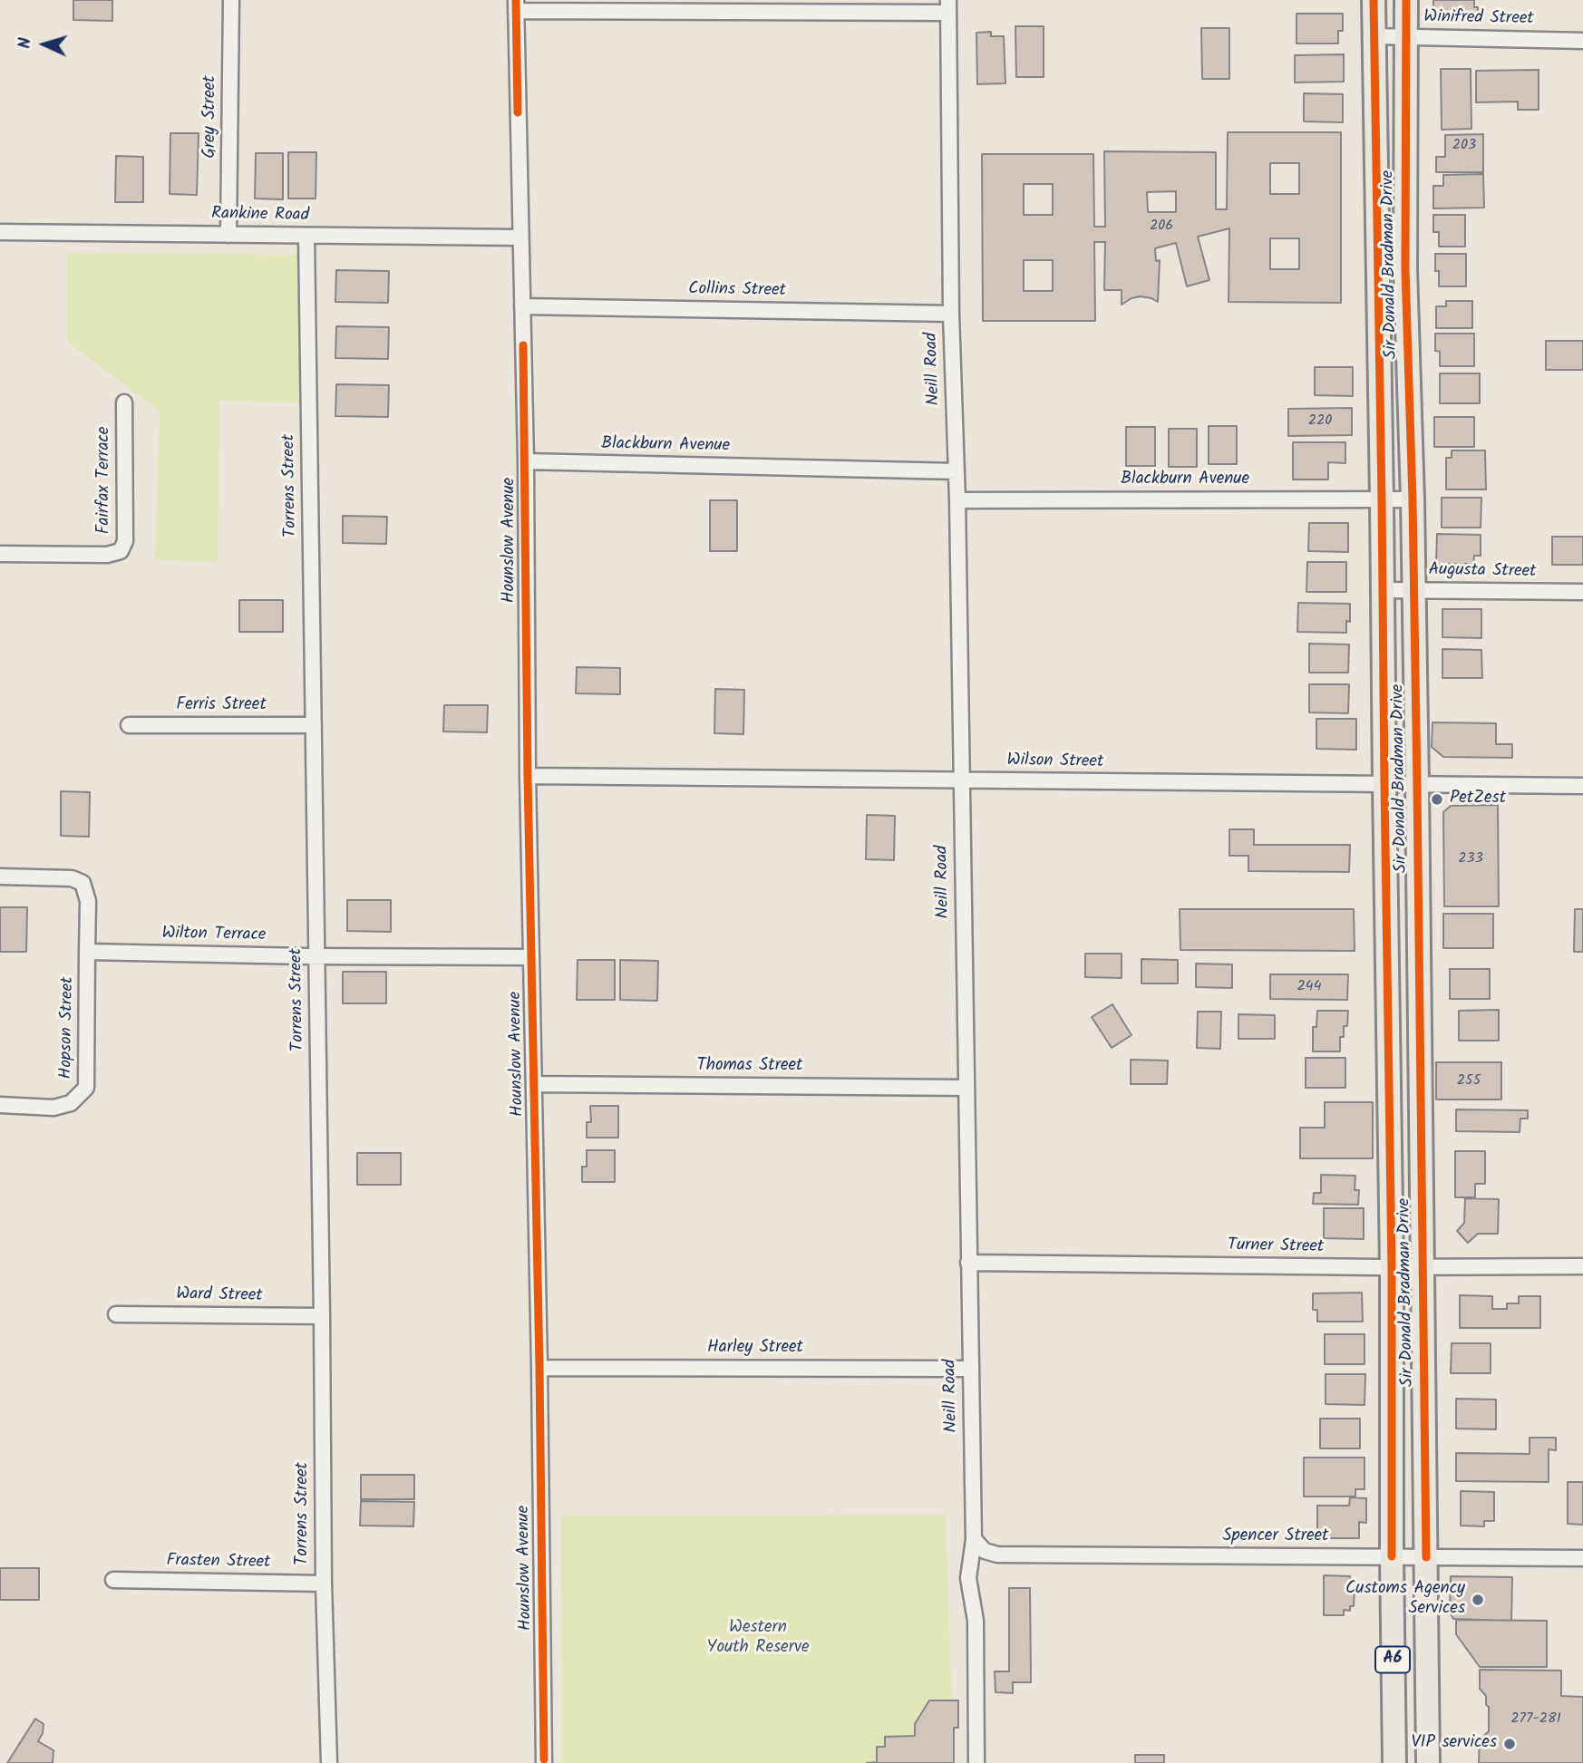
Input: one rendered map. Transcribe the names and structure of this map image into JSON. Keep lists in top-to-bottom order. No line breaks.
{"streets":{"main road":["Sir Donald Bradman Drive","A6"],"street":["Winifred Street","Grey Street","Rankine Road","Collins Street","Neill Road","Blackburn Avenue","Fairfax Terrace","Torrens Street","Hounslow Avenue","Augusta Street","Ferris Street","Wilson Street","Wilton Terrace","Hopson Street","Thomas Street","Turner Street","Ward Street","Harley Street","Spencer Street","Frasten Street"]},"crossings":[["Winifred Street","Sir Donald Bradman Drive"],["Grey Street","Rankine Road"],["Rankine Road","Torrens Street"],["Rankine Road","Hounslow Avenue"],["Sir Donald Bradman Drive","Blackburn Avenue"],["Sir Donald Bradman Drive","Augusta Street"],["Sir Donald Bradman Drive","Wilson Street"],["Sir Donald Bradman Drive","Turner Street"],["Sir Donald Bradman Drive","Spencer Street"],["Collins Street","Neill Road"],["Collins Street","Hounslow Avenue"],["Neill Road","Blackburn Avenue"],["Neill Road","Wilson Street"],["Neill Road","Thomas Street"],["Neill Road","Turner Street"],["Neill Road","Harley Street"],["Neill Road","Spencer Street"],["Blackburn Avenue","Hounslow Avenue"],["Torrens Street","Ferris Street"],["Torrens Street","Wilton Terrace"],["Torrens Street","Ward Street"],["Torrens Street","Frasten Street"],["Hounslow Avenue","Wilson Street"],["Hounslow Avenue","Wilton Terrace"],["Hounslow Avenue","Thomas Street"],["Hounslow Avenue","Harley Street"],["Wilton Terrace","Hopson Street"]],"parks":["Western Youth Reserve"],"places":["PetZest","Customs Agency Services","VIP services"],"house_numbers":["203","206","220","233","244","255","277-281"],"north":"left"}
